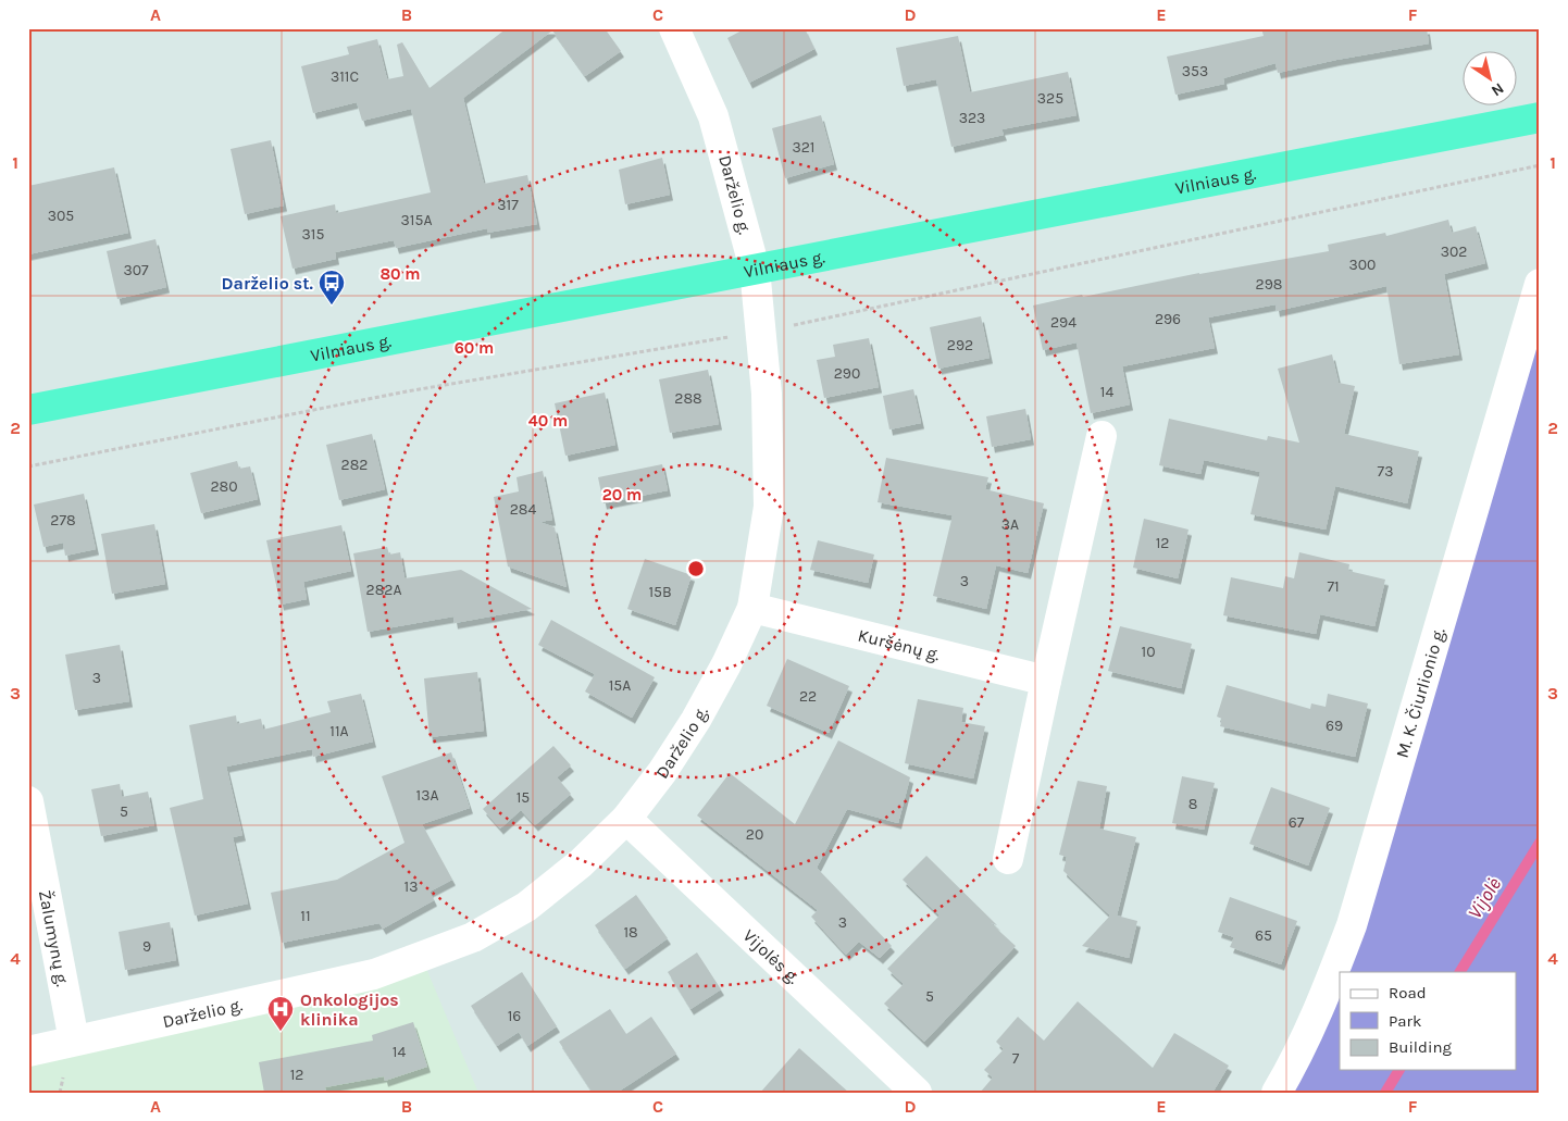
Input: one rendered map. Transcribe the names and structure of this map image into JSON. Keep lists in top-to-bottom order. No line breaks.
{"streets":{"highway":["Vilniaus g."],"street":["Darželio g.","Kuršėnų g.","M. K. Čiurlionio g.","Žalumynų g.","Vijolės g."]},"crossings":[["Vilniaus g.","Darželio g."],["Darželio g.","Kuršėnų g."],["Darželio g.","Žalumynų g."],["Darželio g.","Vijolės g."]],"water":["Vijolė"],"places":{"bus stop":["Darželio st."],"hospital":["Onkologijos klinika"]},"house_numbers":["353","311C","325","323","321","317","305","315A","315","302","300","307","298","296","294","292","290","14","288","282","73","280","284","278","3A","12","3","71","282A","15B","10","3","15A","22","69","11A","13A","15","8","5","67","20","13","11","3","18","65","9","5","16","14","7","12"],"legend":["Road","Park","Building"],"north":"bottom right","grid":{"columns":["A","B","C","D","E","F"],"rows":["1","2","3","4"]},"rings":["80 m","60 m","40 m","20 m"]}
